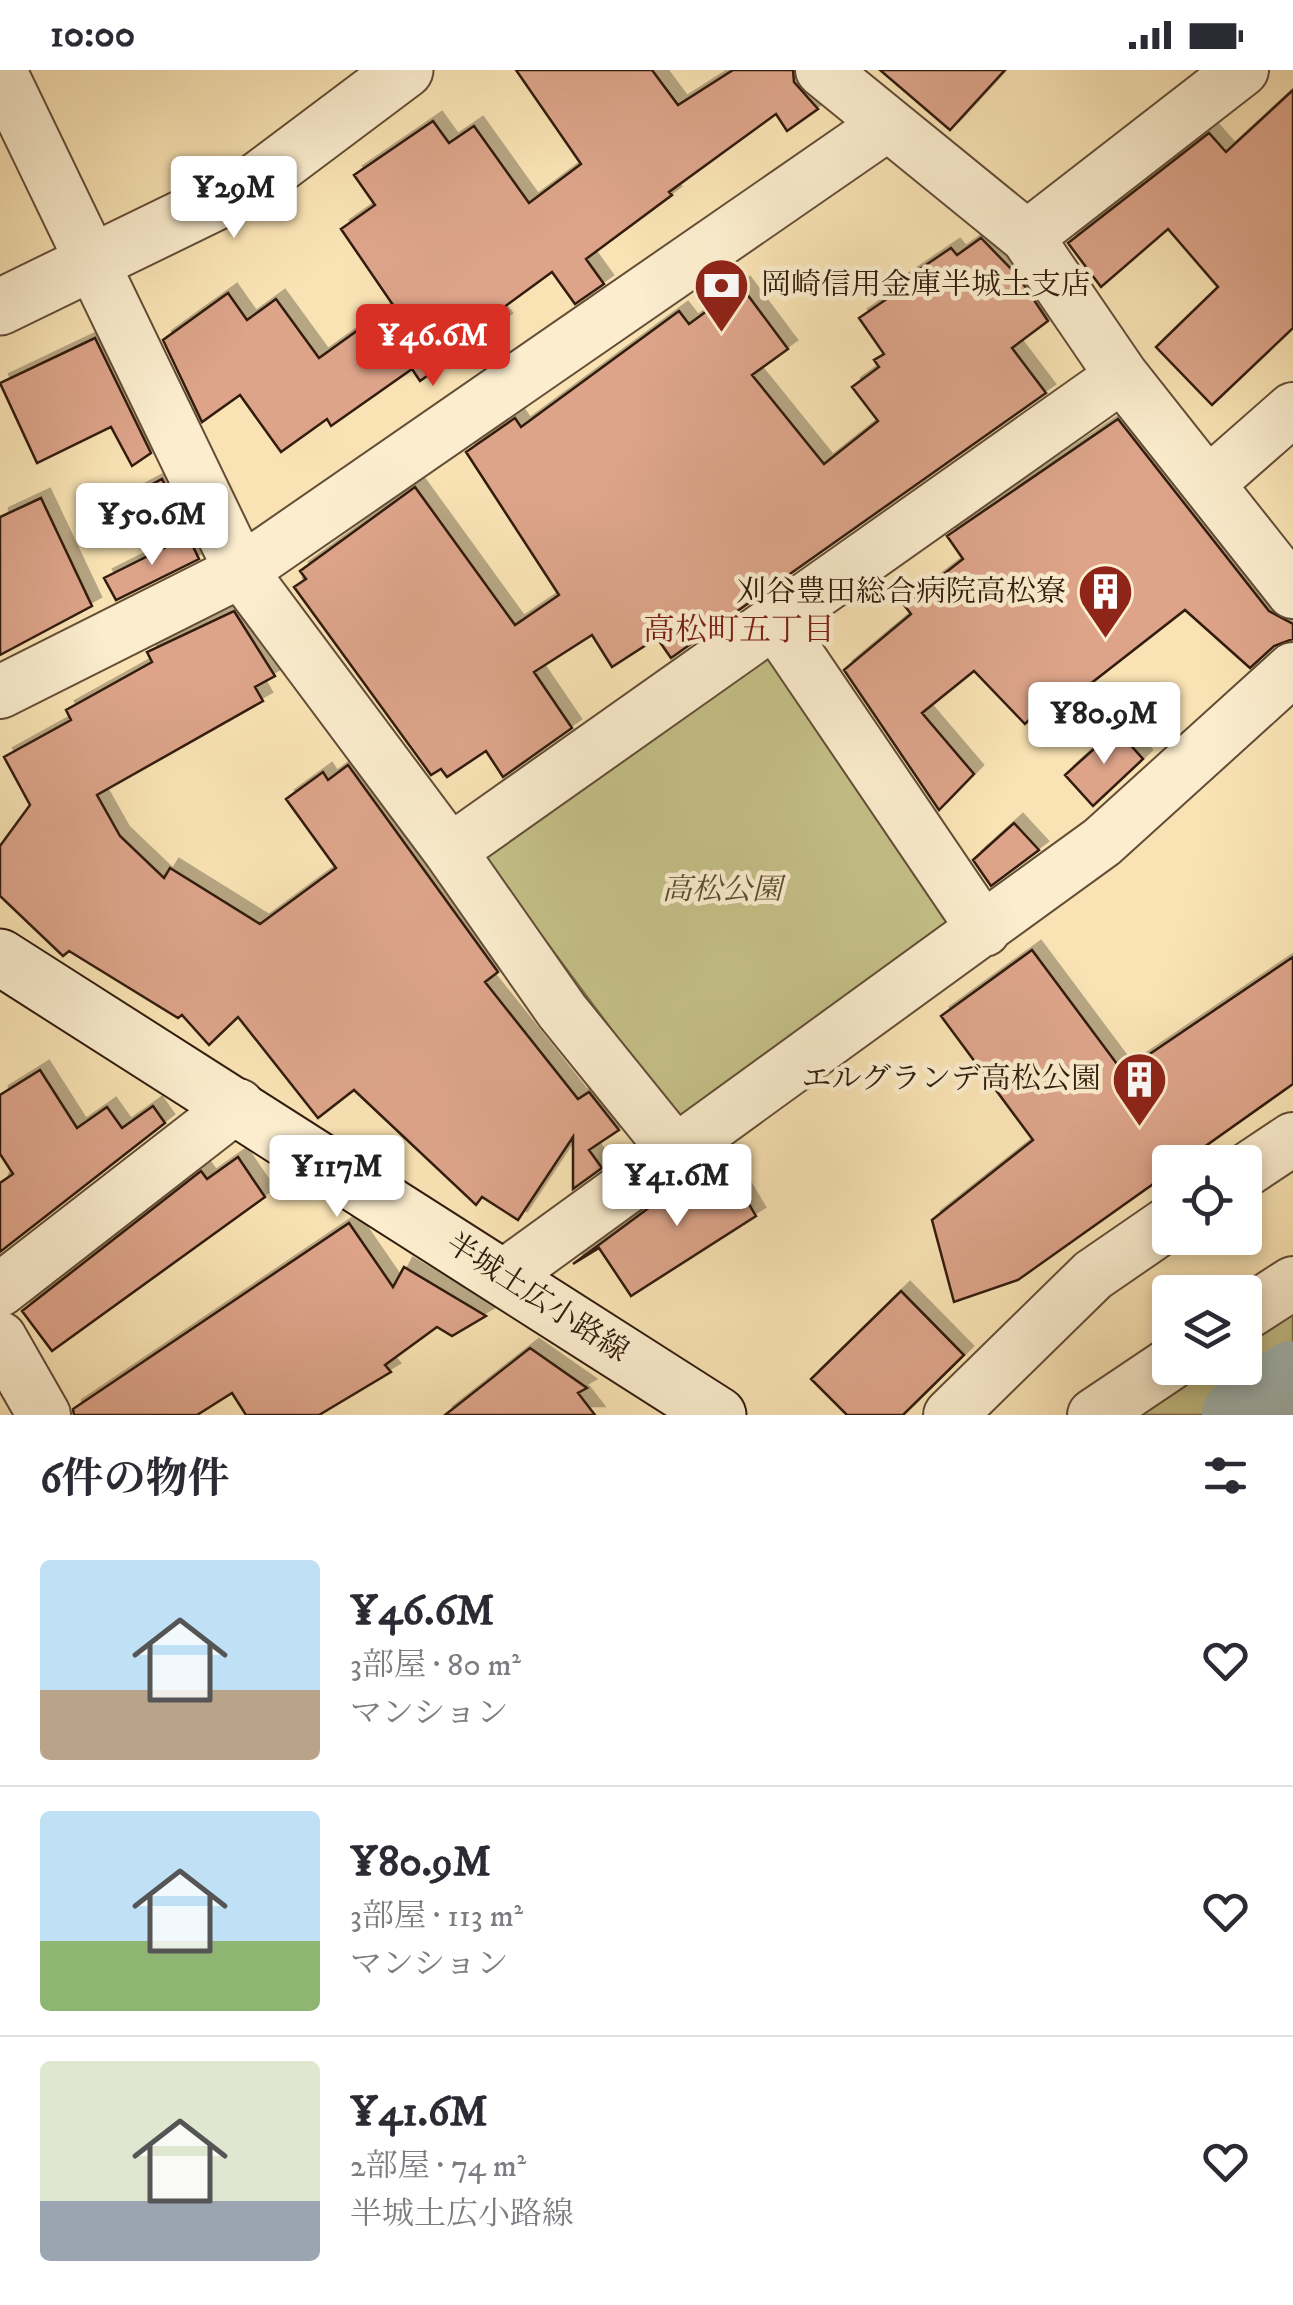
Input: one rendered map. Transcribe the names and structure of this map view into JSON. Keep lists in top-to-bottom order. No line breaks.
{"streets":{"main road":["半城土広小路線"]},"districts":["高松町五丁目"],"parks":["高松公園"],"places":{"bank":["岡崎信用金庫半城土支店"],"building":["刈谷豊田総合病院高松寮","エルグランデ高松公園"]},"page":{"status":"10:00","price":["¥29M","¥46.6M","¥50.6M","¥80.9M","¥117M","¥41.6M"],"heading":"6件の物件","list":[{"name":"¥46.6M","note":"3部屋 · 80 m² · マンション"},{"name":"¥80.9M","note":"3部屋 · 113 m² · マンション"},{"name":"¥41.6M","note":"2部屋 · 74 m² · 半城土広小路線"}]}}
